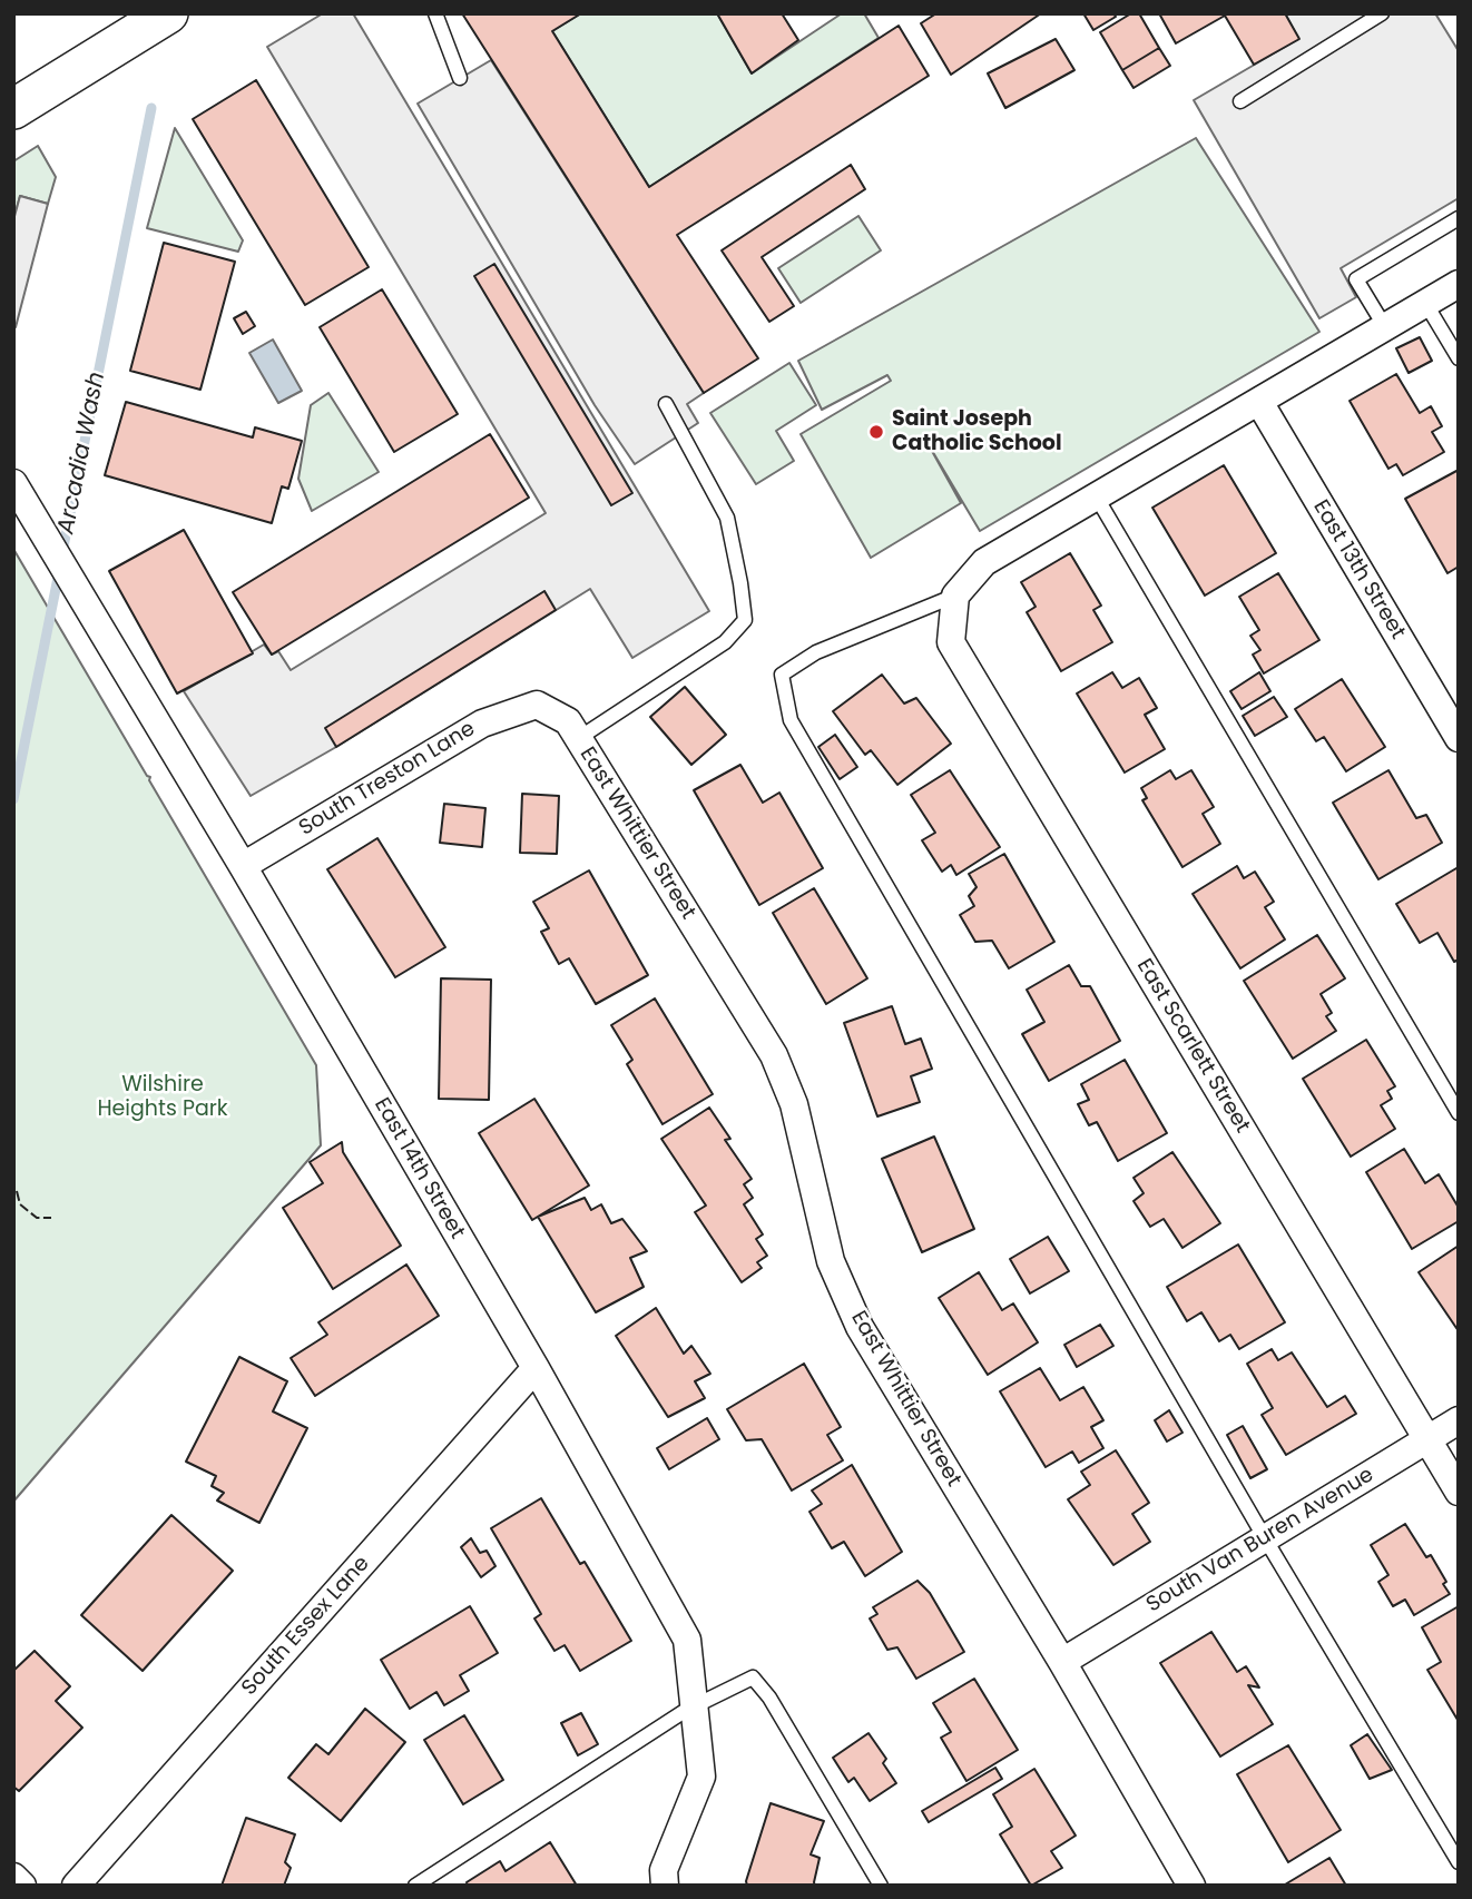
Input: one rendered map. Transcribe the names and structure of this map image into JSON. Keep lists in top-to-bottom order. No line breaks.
{"streets":{"street":["East 13th Street","South Treston Lane","East Whittier Street","East Scarlett Street","East 14th Street","South Van Buren Avenue","South Essex Lane"]},"crossings":[["South Treston Lane","East Whittier Street"],["South Treston Lane","East 14th Street"],["East Whittier Street","South Van Buren Avenue"],["East Scarlett Street","South Van Buren Avenue"],["East 14th Street","South Essex Lane"]],"water":["Arcadia Wash"],"parks":["Wilshire Heights Park"],"places":["Saint Joseph Catholic School"]}
